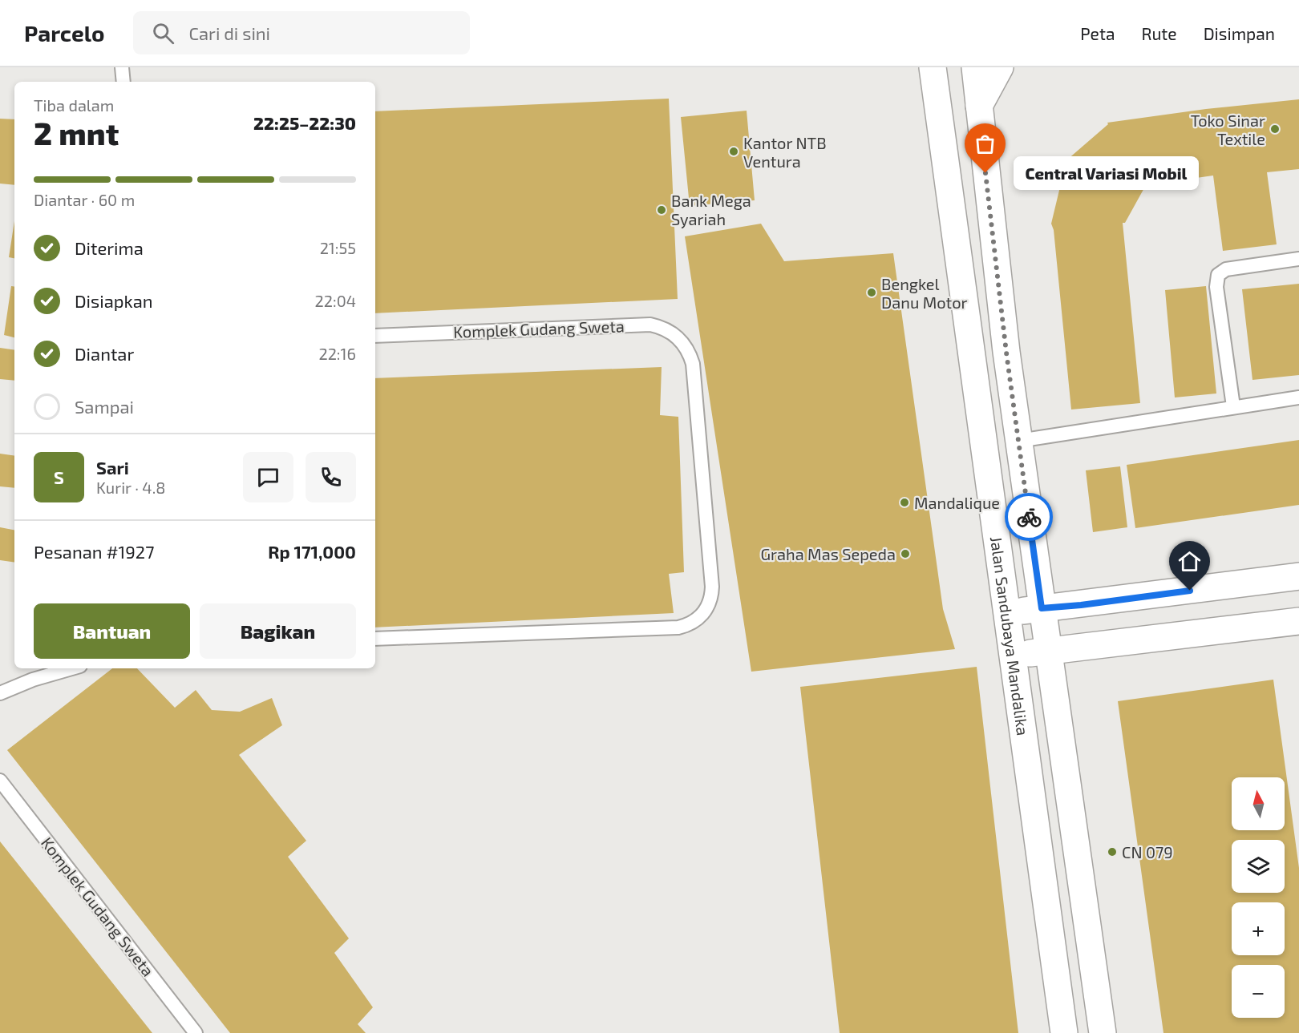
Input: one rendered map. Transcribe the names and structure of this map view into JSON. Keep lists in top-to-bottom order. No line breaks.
{"streets":{"main road":["Jalan Sandubaya Mandalika"],"lane":["Komplek Gudang Sweta"]},"places":["Toko Sinar Textile","Kantor NTB Ventura","Central Variasi Mobil","Bank Mega Syariah","Bengkel Danu Motor","Mandalique","Graha Mas Sepeda","CN 079"],"north":"top","page":{"header":"Parcelo","search":"Cari di sini","nav":["Peta","Rute","Disimpan"],"heading":["2 mnt","Tiba dalam","22:25–22:30"],"panel":["Sari","Kurir · 4.8","Pesanan #1927","Rp 171,000"],"bubble":"Central Variasi Mobil","bar":"Diantar · 60 m","list":[["Diterima","21:55"],["Disiapkan","22:04"],["Diantar","22:16"],"Sampai"],"round":"S","buttons":["Bantuan","Bagikan"],"map_buttons":["+","−"]}}
